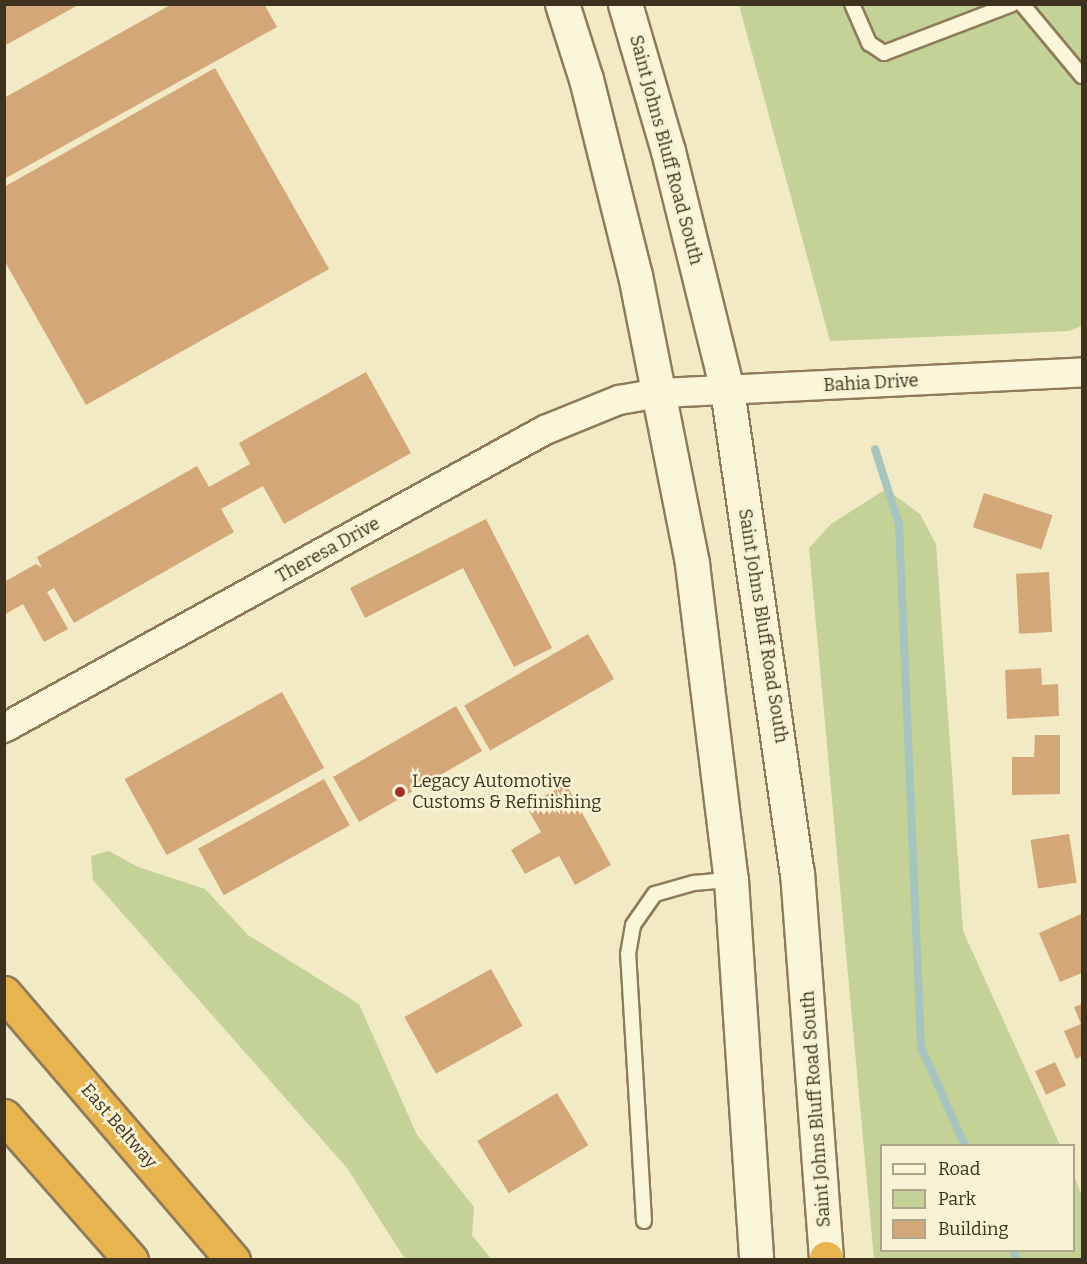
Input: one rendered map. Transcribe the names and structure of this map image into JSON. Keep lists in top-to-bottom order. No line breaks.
{"streets":{"highway":["East Beltway"],"main road":["Saint Johns Bluff Road South"],"street":["Bahia Drive","Theresa Drive"]},"crossings":[["Saint Johns Bluff Road South","Bahia Drive"],["Bahia Drive","Theresa Drive"]],"places":["Legacy Automotive Customs & Refinishing"],"legend":["Road","Park","Building"]}
